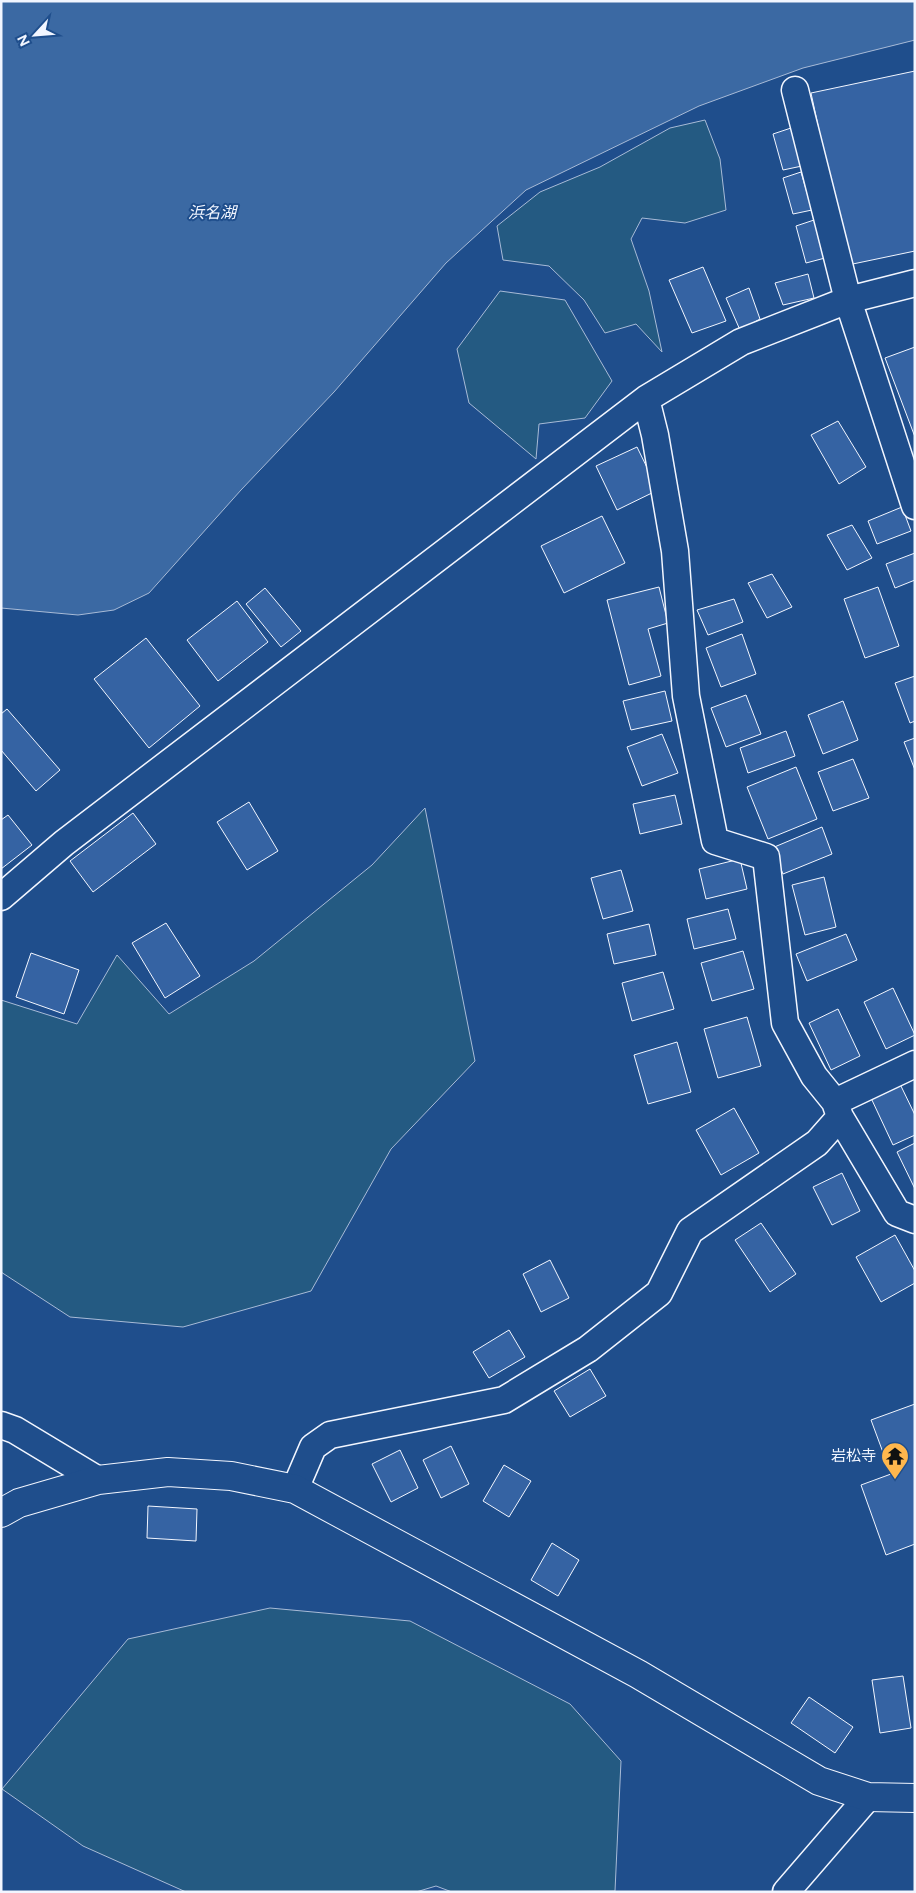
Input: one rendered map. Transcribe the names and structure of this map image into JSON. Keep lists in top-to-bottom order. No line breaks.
{"water":["浜名湖"],"places":{"temple":["岩松寺"]},"north":"bottom left"}
